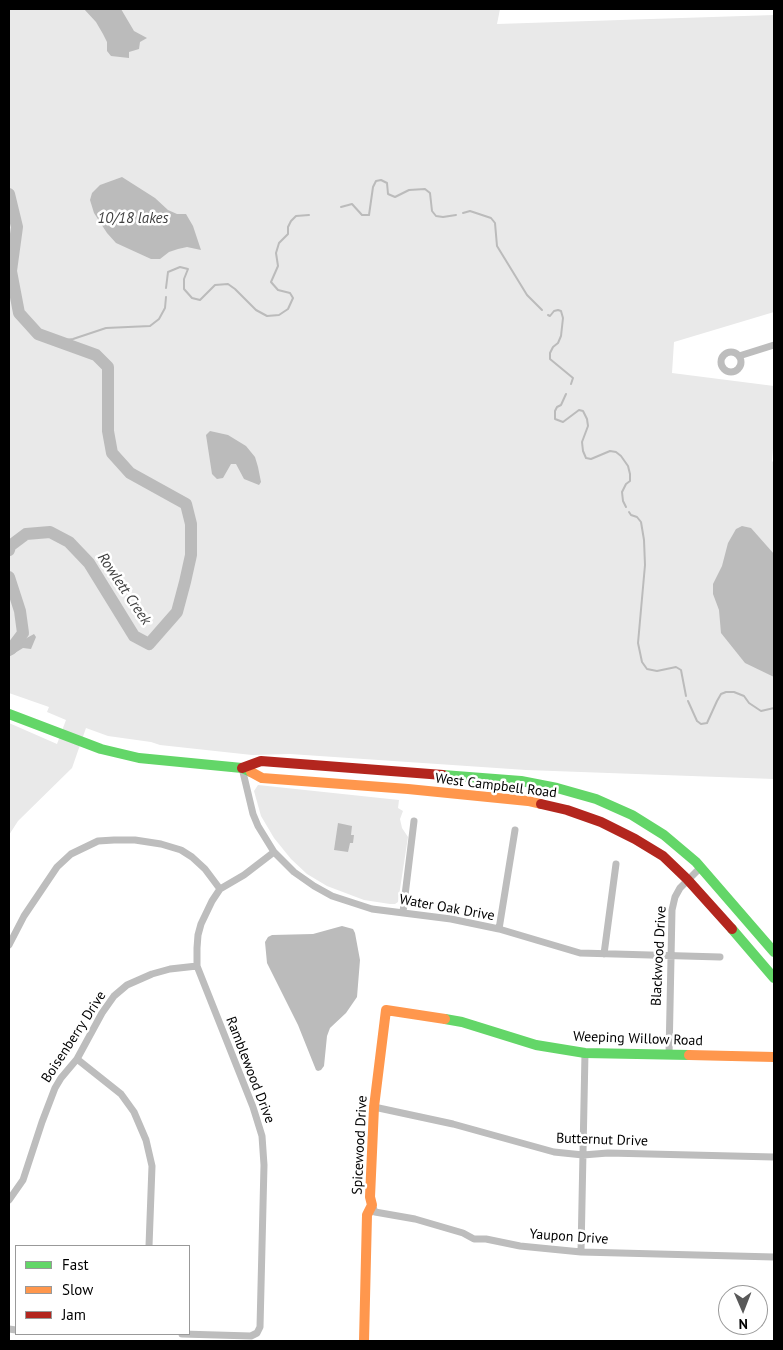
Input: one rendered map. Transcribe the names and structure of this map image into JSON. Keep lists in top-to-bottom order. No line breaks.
{"streets":{"main road":["West Campbell Road","Weeping Willow Road","Spicewood Drive"],"street":["Water Oak Drive","Blackwood Drive","Boisenberry Drive","Ramblewood Drive","Butternut Drive","Yaupon Drive"]},"crossings":[["West Campbell Road","Water Oak Drive"],["West Campbell Road","Blackwood Drive"],["Water Oak Drive","Blackwood Drive"],["Water Oak Drive","Ramblewood Drive"],["Blackwood Drive","Weeping Willow Road"],["Boisenberry Drive","Ramblewood Drive"],["Weeping Willow Road","Spicewood Drive"],["Butternut Drive","Spicewood Drive"],["Spicewood Drive","Yaupon Drive"]],"water":["10/18 lakes","Rowlett Creek"],"legend":["Fast","Slow","Jam"],"north":"bottom"}
